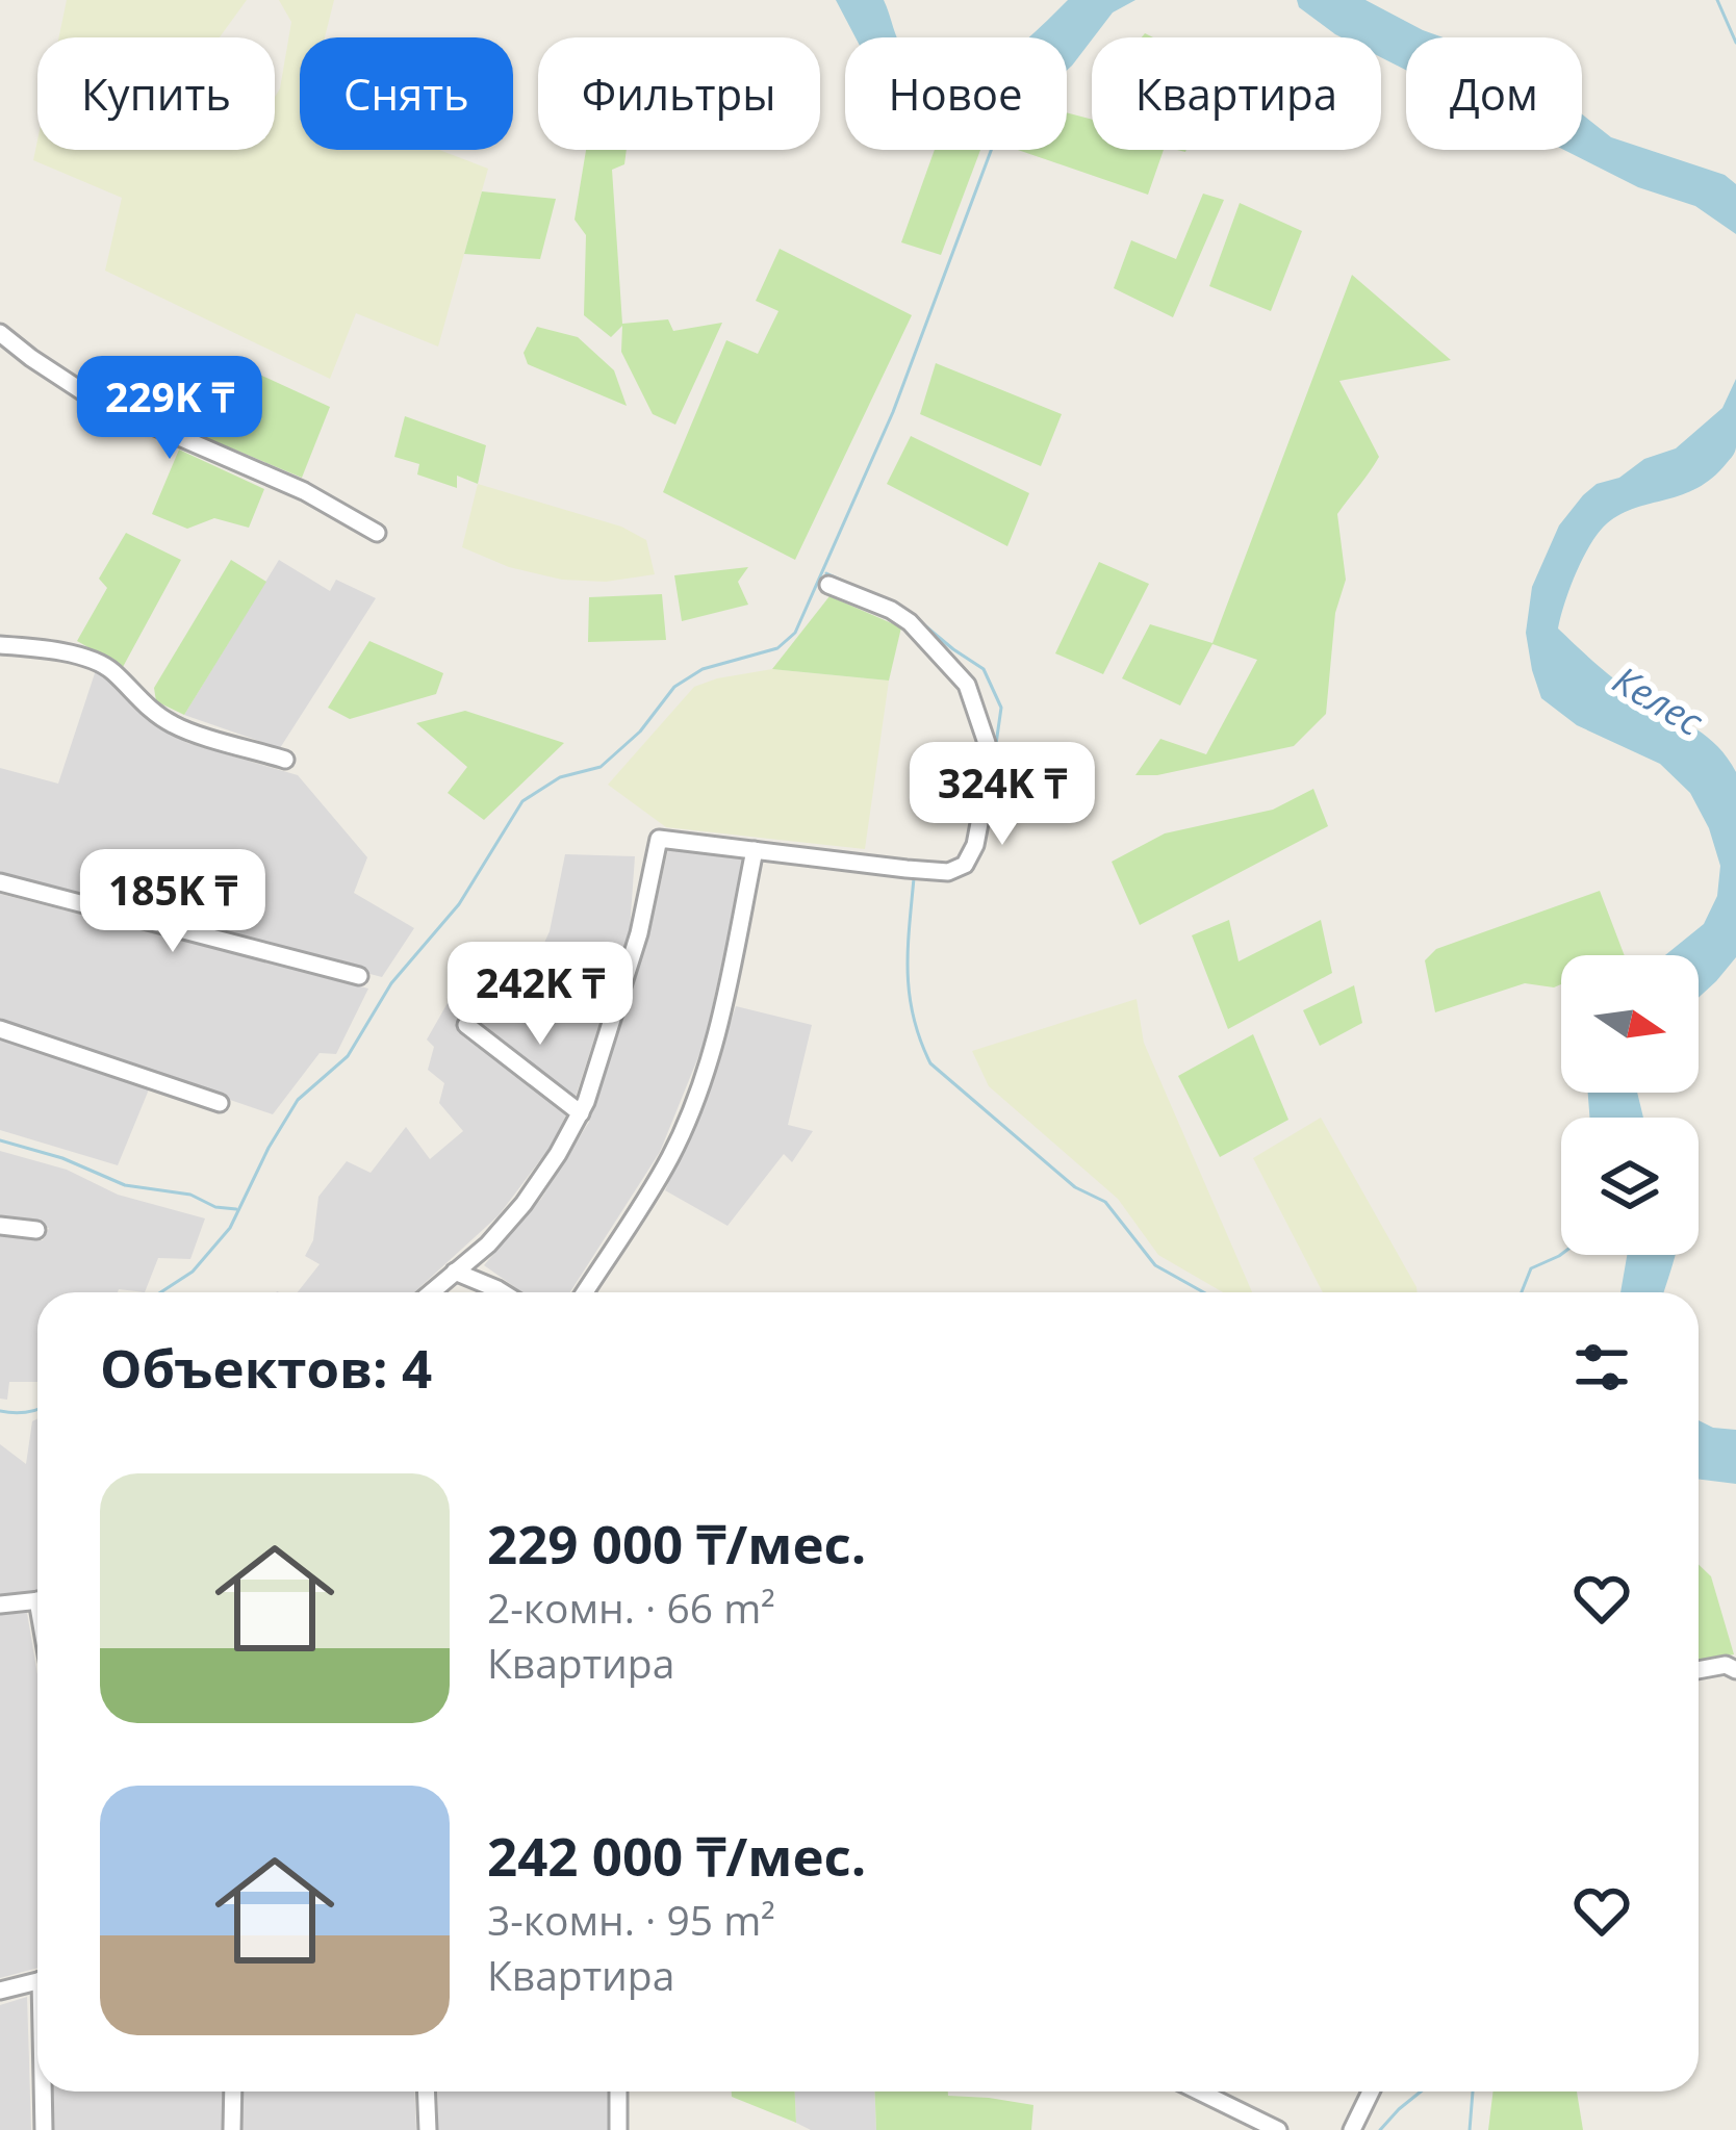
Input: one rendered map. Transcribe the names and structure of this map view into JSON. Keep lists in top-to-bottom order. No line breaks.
{"water":["Келес"],"north":"right","page":{"chip":["Купить","Снять","Фильтры","Новое","Квартира","Дом"],"price":["229K ₸","324K ₸","185K ₸","242K ₸"],"heading":"Объектов: 4","list":[{"name":"229 000 ₸/мес.","note":"2-комн. · 66 m² · Квартира"},{"name":"242 000 ₸/мес.","note":"3-комн. · 95 m² · Квартира"}]}}
